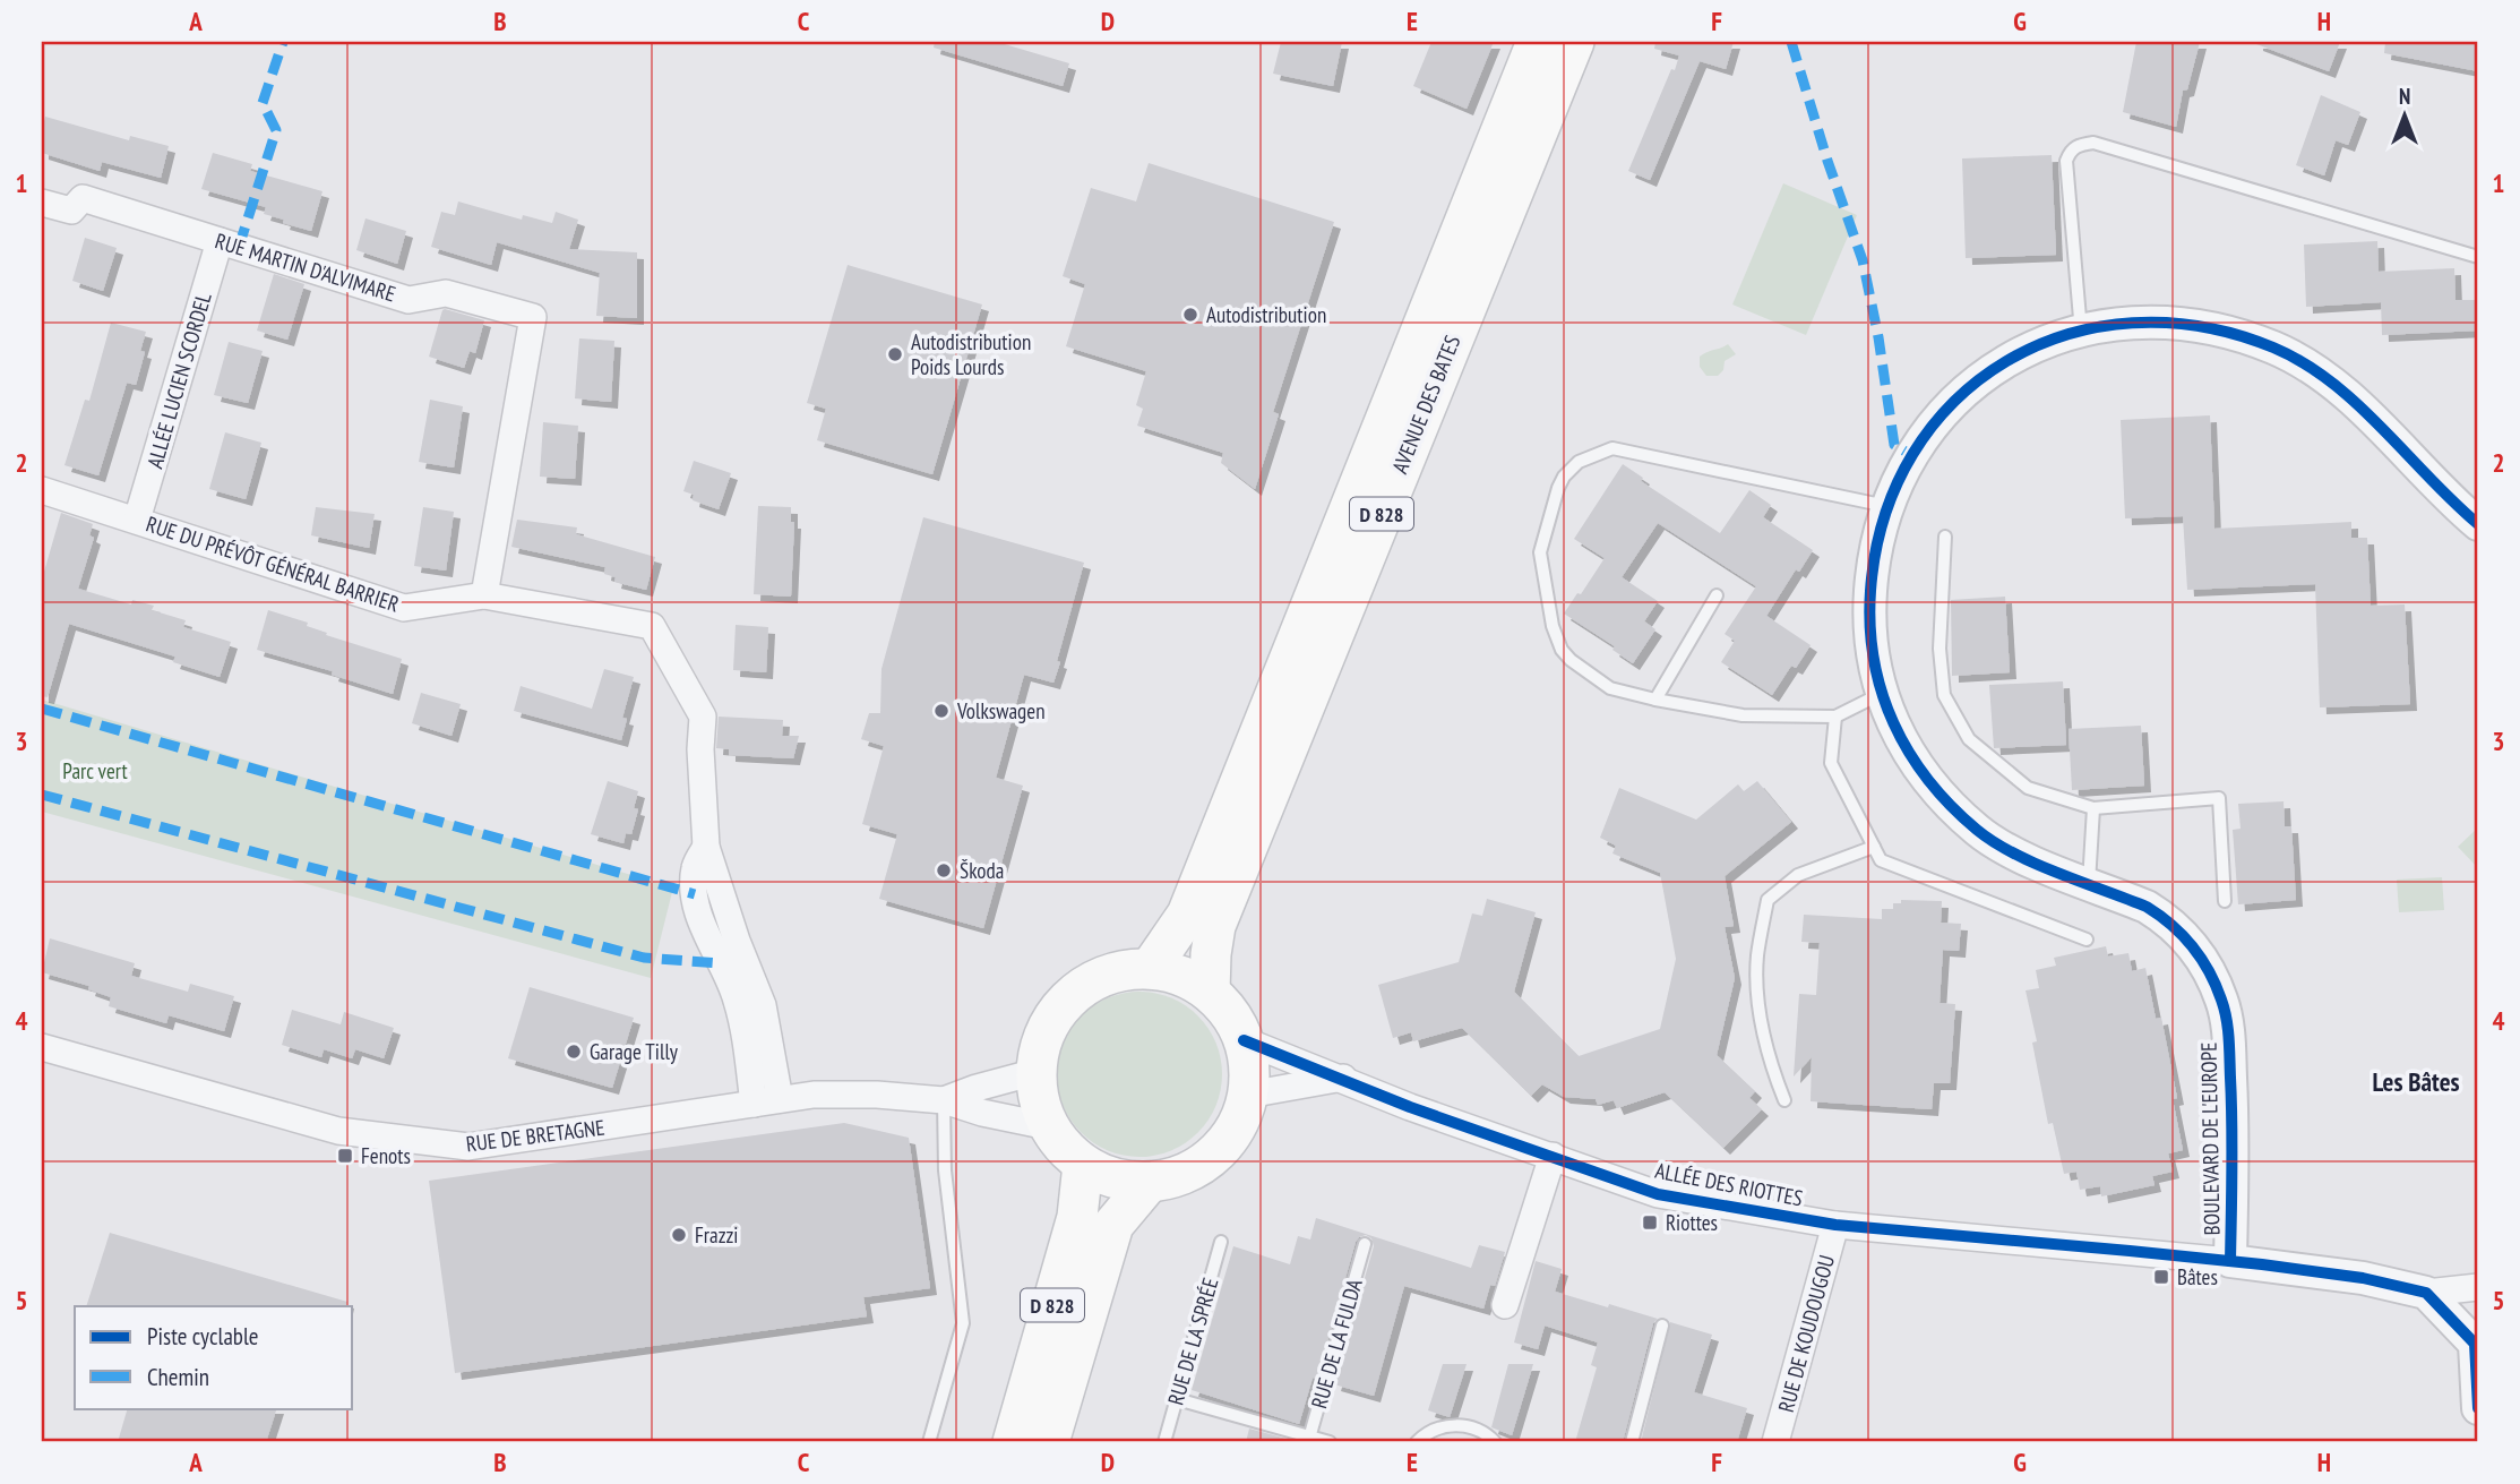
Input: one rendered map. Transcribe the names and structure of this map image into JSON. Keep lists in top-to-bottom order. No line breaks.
{"streets":{"main road":["AVENUE DES BATES","D 828"],"street":["RUE MARTIN D'ALVIMARE","ALLÉE LUCIEN SCORDEL","RUE DU PRÉVÔT GÉNÉRAL BARRIER","RUE DE BRETAGNE","BOULEVARD DE L'EUROPE","ALLÉE DES RIOTTES","RUE DE KOUDOUGOU"],"lane":["RUE DE LA SPRÉE","RUE DE LA FULDA"]},"crossings":[["RUE MARTIN D'ALVIMARE","ALLÉE LUCIEN SCORDEL"],["RUE MARTIN D'ALVIMARE","RUE DU PRÉVÔT GÉNÉRAL BARRIER"],["ALLÉE LUCIEN SCORDEL","RUE DU PRÉVÔT GÉNÉRAL BARRIER"],["AVENUE DES BATES","D 828"],["AVENUE DES BATES","RUE DE BRETAGNE"],["AVENUE DES BATES","ALLÉE DES RIOTTES"],["D 828","RUE DE BRETAGNE"],["D 828","ALLÉE DES RIOTTES"],["RUE DU PRÉVÔT GÉNÉRAL BARRIER","RUE DE BRETAGNE"],["RUE DE BRETAGNE","ALLÉE DES RIOTTES"],["BOULEVARD DE L'EUROPE","ALLÉE DES RIOTTES"],["ALLÉE DES RIOTTES","RUE DE KOUDOUGOU"]],"districts":["Les Bâtes"],"parks":["Parc vert"],"places":{"other":["Autodistribution","Autodistribution Poids Lourds","Volkswagen","Škoda","Garage Tilly","Frazzi"],"transit":["Fenots","Riottes","Bâtes"]},"legend":["Piste cyclable","Chemin"],"north":"top","grid":{"columns":["A","B","C","D","E","F","G","H"],"rows":["1","2","3","4","5"]}}
